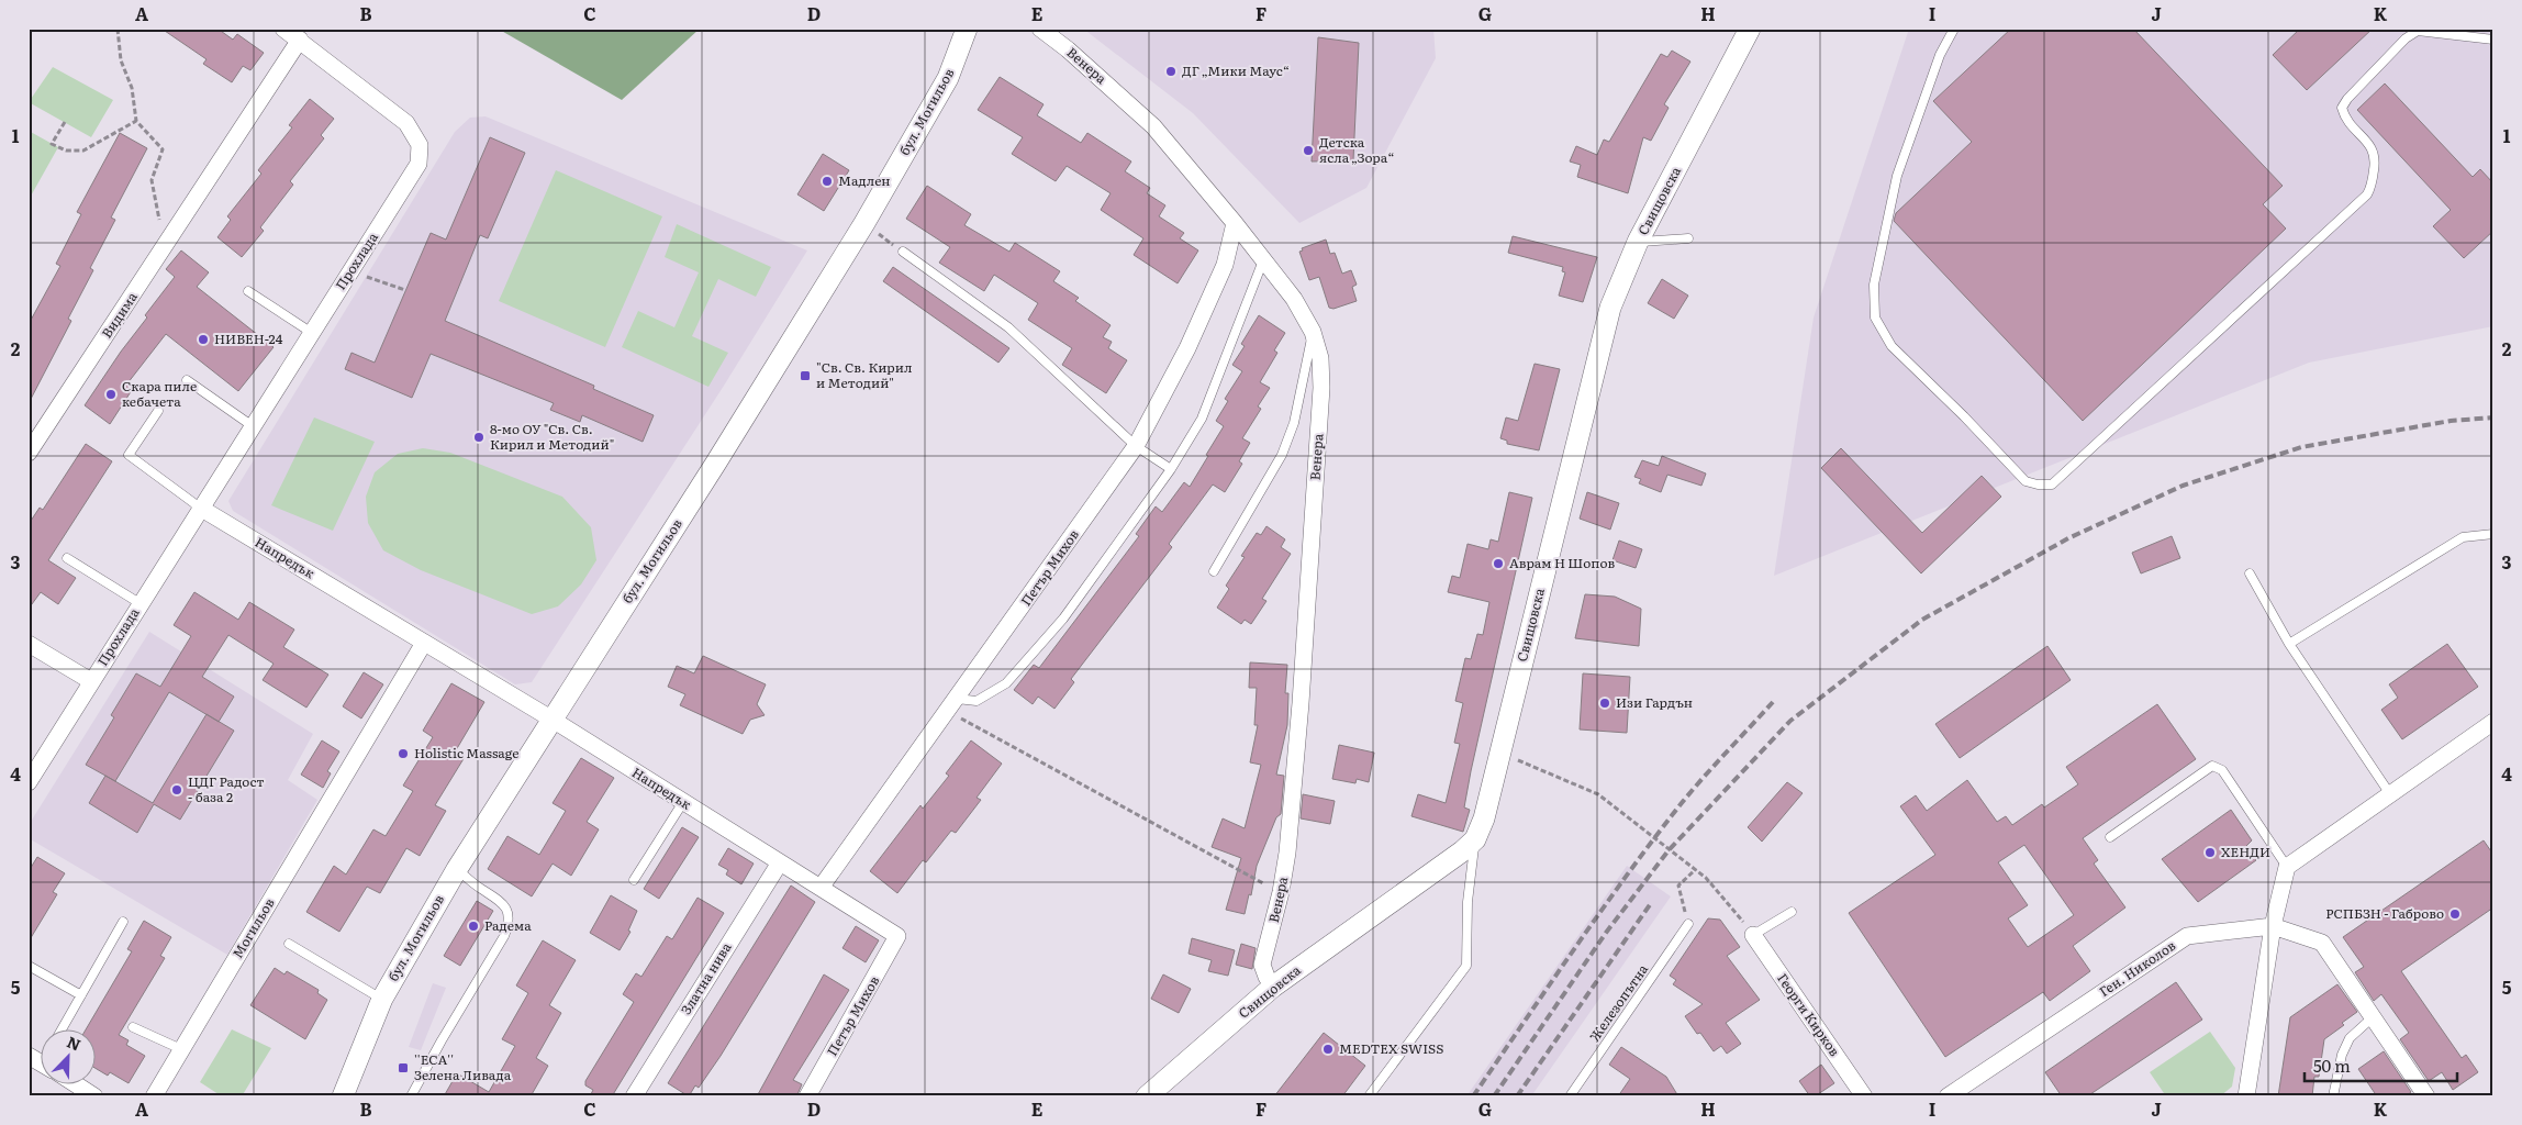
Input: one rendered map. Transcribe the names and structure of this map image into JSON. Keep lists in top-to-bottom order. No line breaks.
{"streets":{"street":["Венера","бул. Могильов","Свищовска","Прохлада","Видима","Напредък","Петър Михов","Могильов","Ген. Николов","Златна нива","Георги Кирков"],"lane":["Железопътна"]},"crossings":[["Венера","Свищовска"],["Венера","Петър Михов"],["бул. Могильов","Напредък"],["Прохлада","Видима"],["Прохлада","Напредък"],["Напредък","Петър Михов"],["Напредък","Могильов"],["Напредък","Златна нива"]],"places":{"other":["ДГ „Мики Маус“","Детска ясла „Зора“","Мадлен","НИВЕН-24","Скара пиле кебачета","8-мо ОУ \"Св. Св. Кирил и Методий\"","Аврам Н Шопов","Изи Гардън","Holistic Massage","ЦДГ Радост - база 2","ХЕНДИ","РСПБЗН - Габрово","Радема","MEDTEX SWISS"],"transit":["\"Св. Св. Кирил и Методий\"","''ЕСА'' Зелена Ливада"]},"scale_bar":"50 m","north":"top right","grid":{"columns":["A","B","C","D","E","F","G","H","I","J","K"],"rows":["1","2","3","4","5"]}}
